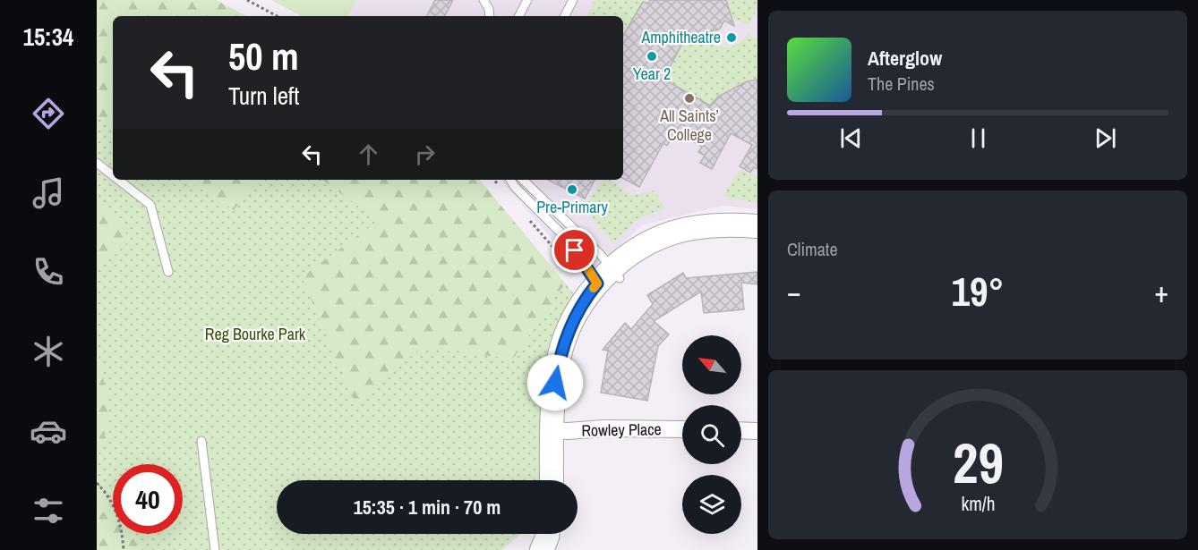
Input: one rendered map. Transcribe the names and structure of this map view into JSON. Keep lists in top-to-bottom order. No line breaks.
{"streets":{"street":["Rowley Place"]},"parks":["Reg Bourke Park"],"places":["Amphitheatre","Year 2","All Saints’ College","Pre-Primary"],"north":"top left","page":{"tabs":"15:34","turn":["50 m","Turn left"],"song":["Afterglow","The Pines"],"tile":"Climate","heat":["−","19°","+"],"limit":"40","trip":"15:35 · 1 min · 70 m","gauge":["29","km/h"]}}
